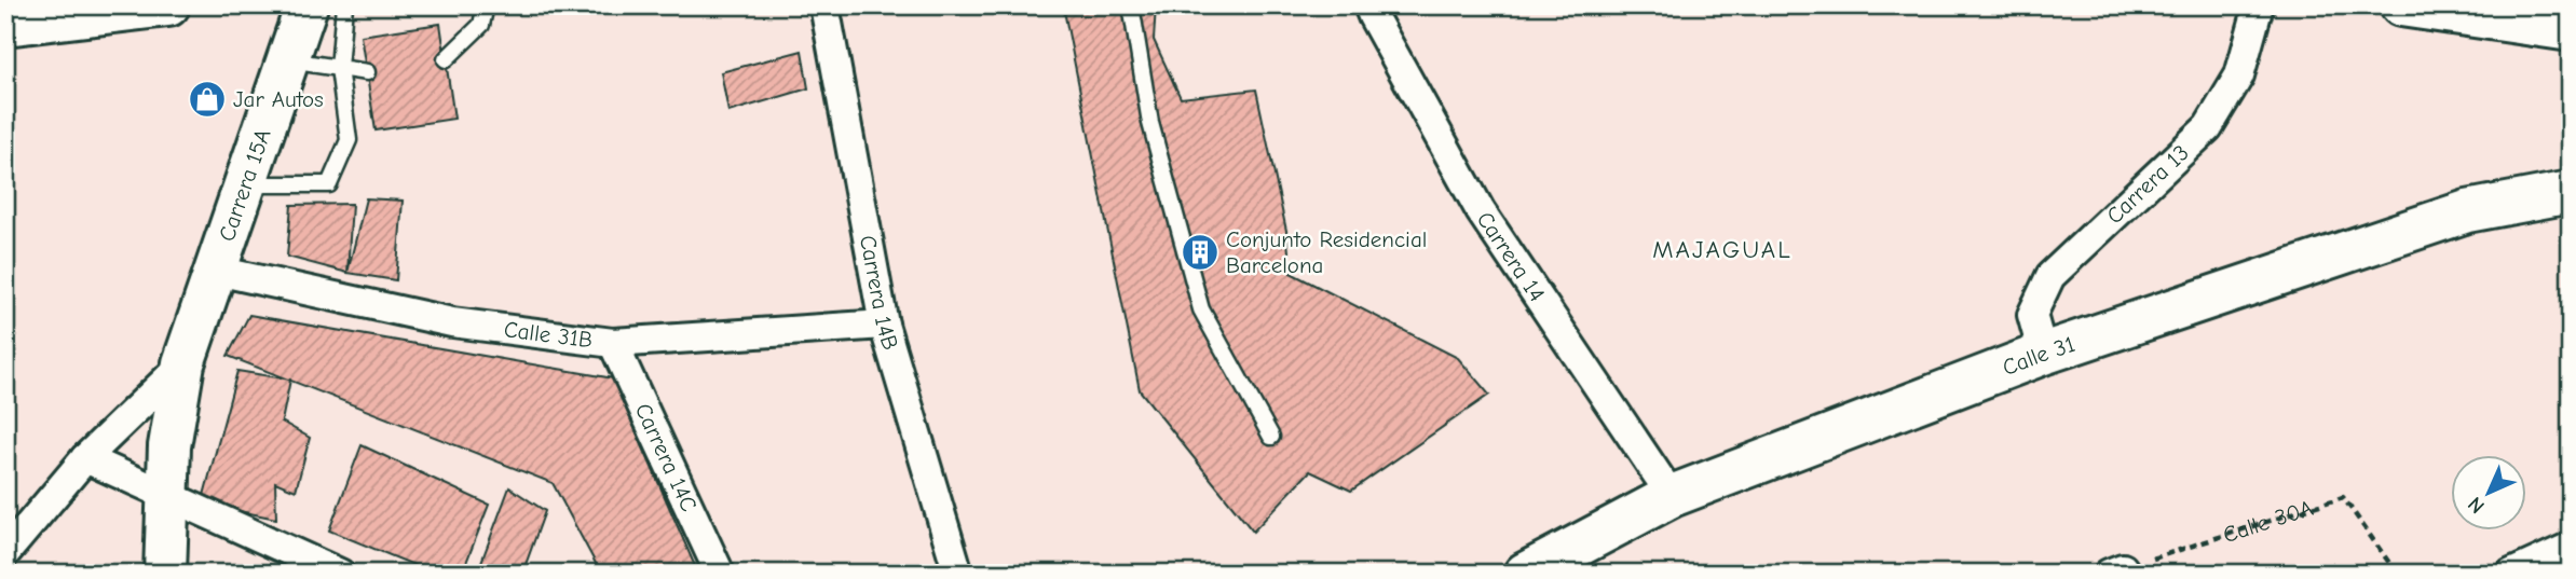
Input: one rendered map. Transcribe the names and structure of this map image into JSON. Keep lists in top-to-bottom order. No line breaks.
{"streets":{"street":["Carrera 15A","Carrera 13","Carrera 14","Carrera 14B","Calle 31B","Calle 31","Carrera 14C"],"path":["Calle 30A"]},"crossings":[["Carrera 15A","Calle 31B"],["Carrera 13","Calle 31"],["Carrera 14","Calle 31"],["Carrera 14B","Calle 31B"],["Calle 31B","Carrera 14C"]],"districts":["MAJAGUAL"],"places":{"shop":["Jar Autos"],"building":["Conjunto Residencial Barcelona"]},"north":"bottom left"}
